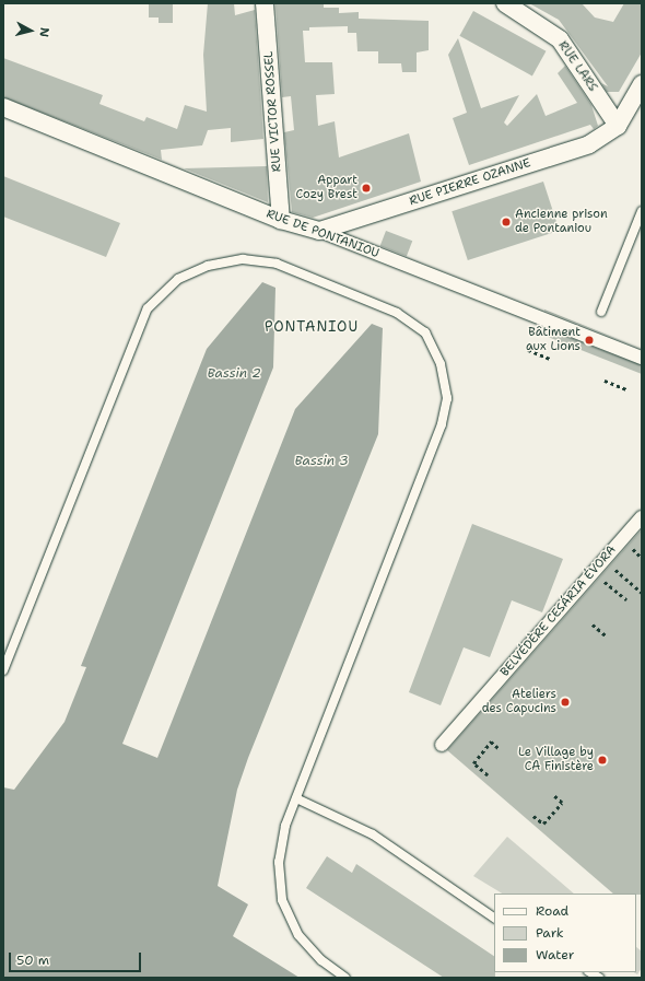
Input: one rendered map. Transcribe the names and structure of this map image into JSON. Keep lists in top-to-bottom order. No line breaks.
{"streets":{"street":["RUE LARS","RUE VICTOR ROSSEL","RUE PIERRE OZANNE","RUE DE PONTANIOU","BELVÉDÈRE CESÁRIA ÉVORA"]},"crossings":[["RUE LARS","RUE PIERRE OZANNE"],["RUE VICTOR ROSSEL","RUE DE PONTANIOU"],["RUE PIERRE OZANNE","RUE DE PONTANIOU"]],"districts":["PONTANIOU"],"water":["Bassin 2","Bassin 3"],"places":["Appart Cozy Brest","Ancienne prison de Pontaniou","Bâtiment aux Lions","Ateliers des Capucins","Le Village by CA Finistère"],"legend":["Road","Park","Water"],"scale_bar":"50 m","north":"right"}
